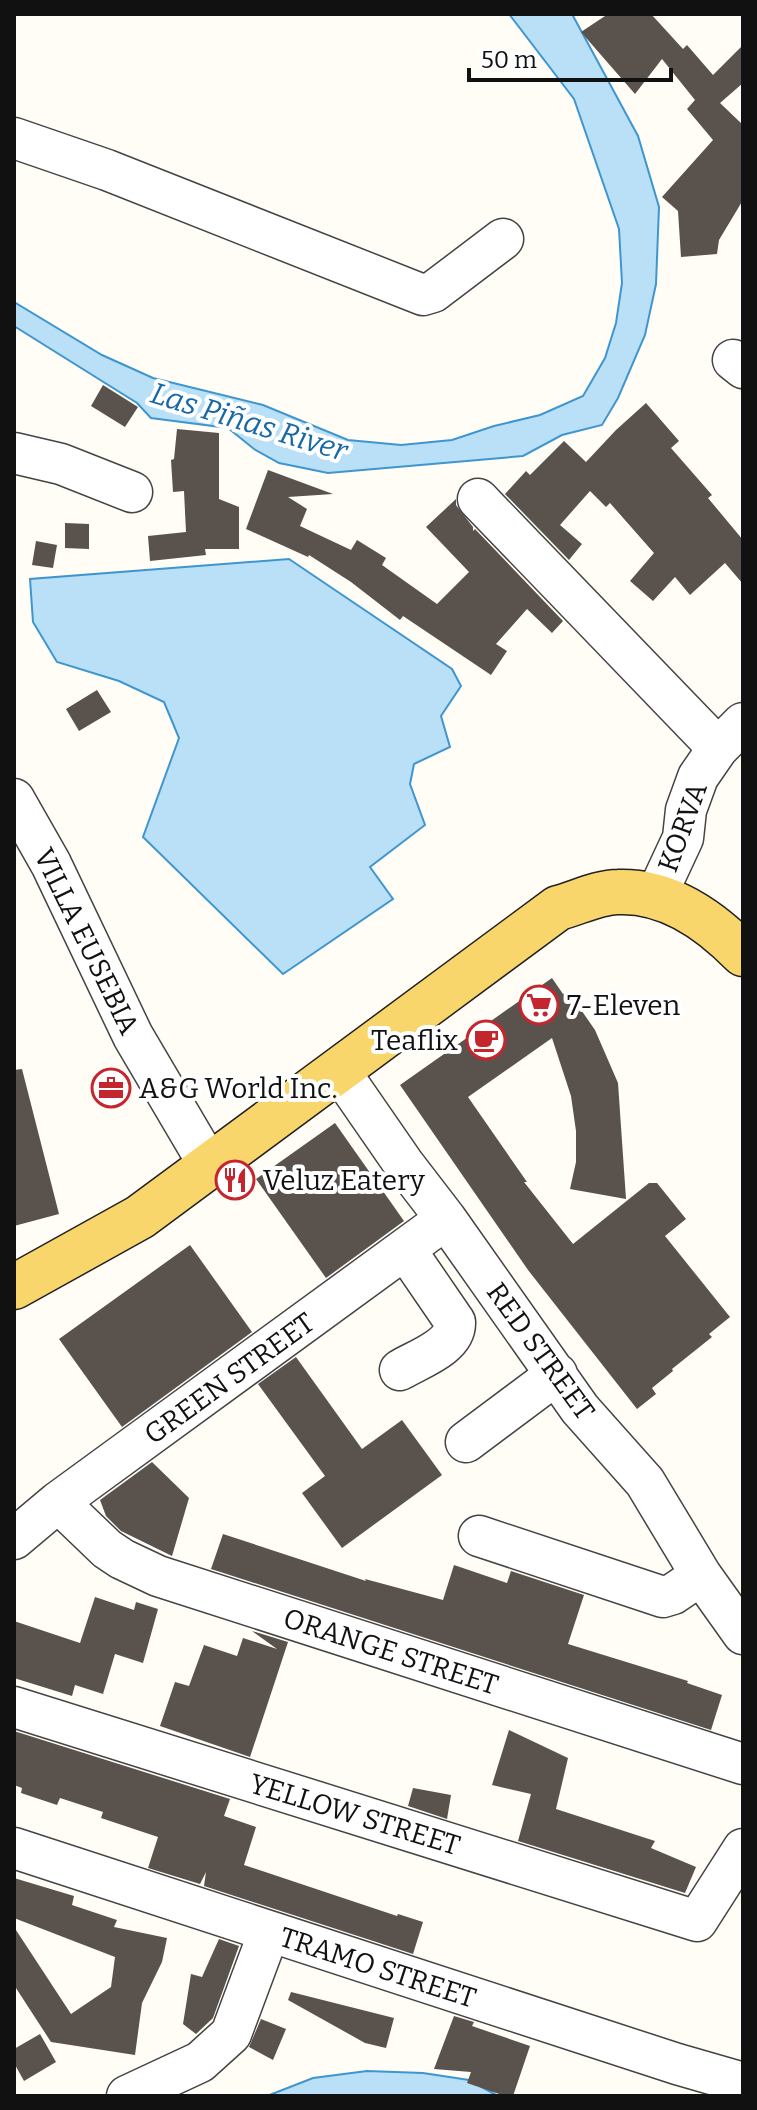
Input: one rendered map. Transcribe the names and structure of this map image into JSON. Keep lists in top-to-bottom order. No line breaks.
{"streets":{"street":["KORVA","VILLA EUSEBIA","RED STREET","GREEN STREET","ORANGE STREET","YELLOW STREET","TRAMO STREET"]},"crossings":[["RED STREET","GREEN STREET"],["GREEN STREET","ORANGE STREET"]],"water":["Las Piñas River"],"places":{"supermarket":["7-Eleven"],"cafe":["Teaflix"],"office":["A&G World Inc."],"restaurant":["Veluz Eatery"]},"scale_bar":"50 m"}
